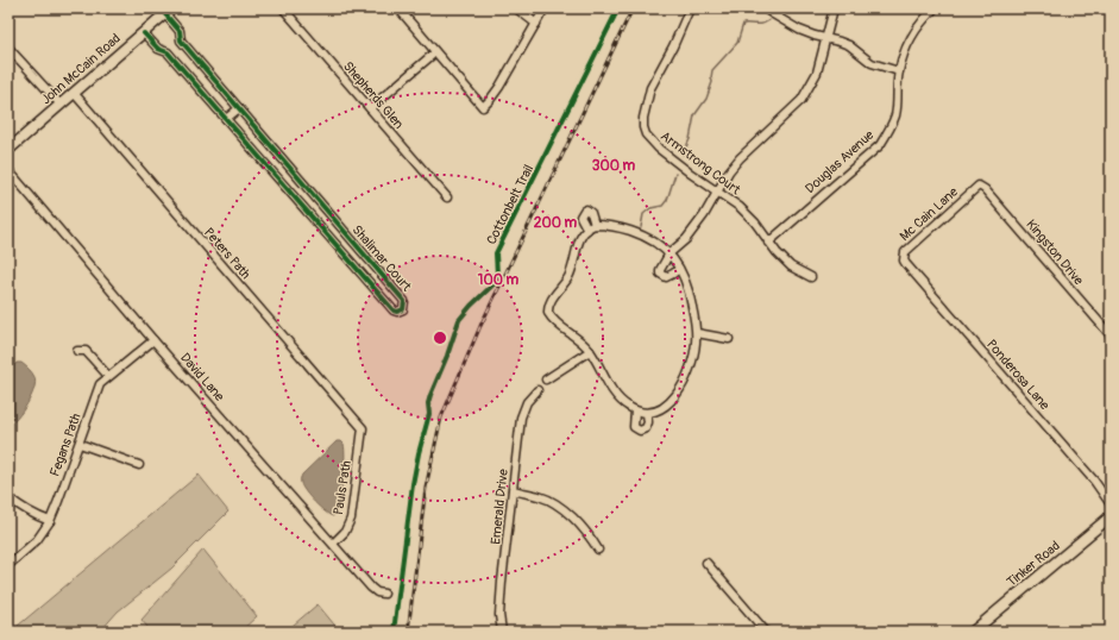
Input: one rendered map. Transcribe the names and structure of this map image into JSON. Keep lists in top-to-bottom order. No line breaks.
{"streets":{"main road":["John McCain Road","Tinker Road"],"street":["Shepherds Glen","Douglas Avenue","Armstrong Court","Mc Cain Lane","Kingston Drive","Peters Path","Shalimar Court","Ponderosa Lane","David Lane","Fegans Path","Pauls Path","Emerald Drive"],"cycle path":["Cottonbelt Trail"]},"crossings":[["John McCain Road","Peters Path"],["John McCain Road","Shalimar Court"],["Douglas Avenue","Armstrong Court"],["Mc Cain Lane","Kingston Drive"],["Mc Cain Lane","Ponderosa Lane"],["Peters Path","Pauls Path"],["David Lane","Fegans Path"],["David Lane","Pauls Path"]],"rings":["300 m","200 m","100 m"]}
